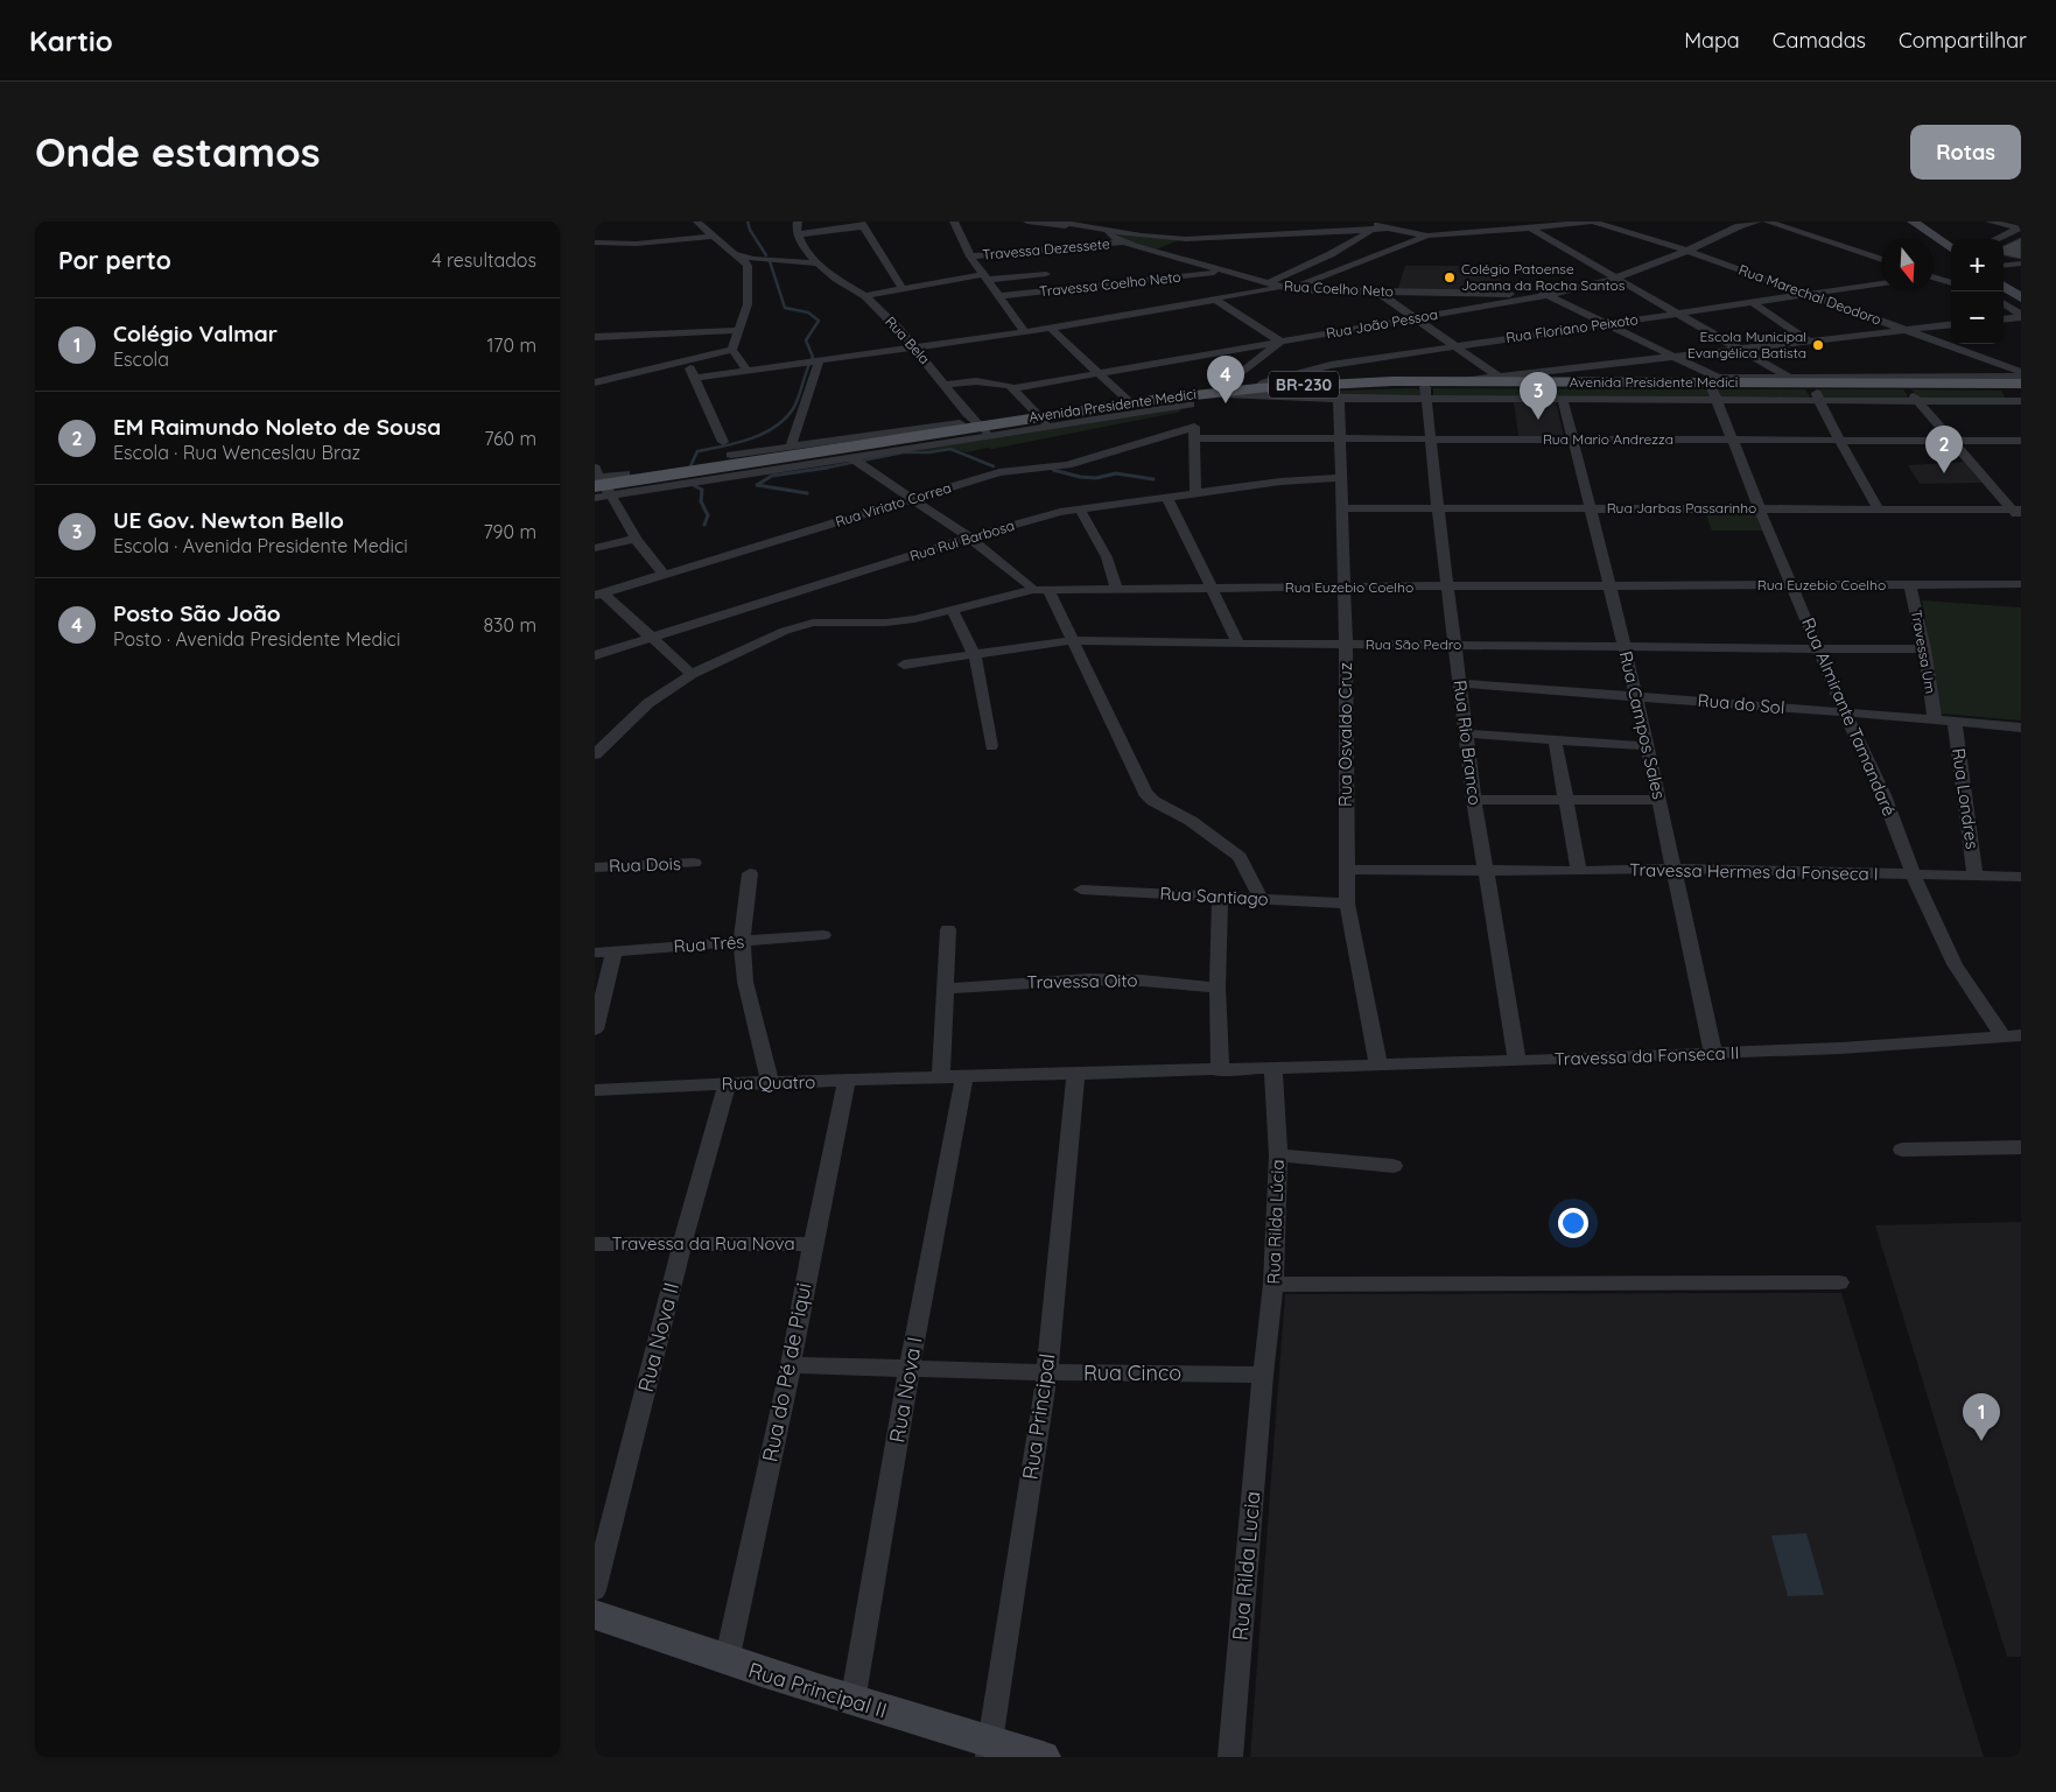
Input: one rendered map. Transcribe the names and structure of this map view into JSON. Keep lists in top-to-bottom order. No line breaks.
{"streets":{"main road":["Avenida Presidente Medici","BR-230"],"street":["Travessa Dezessete","Travessa Coelho Neto","Rua Coelho Neto","Rua Marechal Deodoro","Rua João Pessoa","Rua Floriano Peixoto","Rua Bela","Rua Mario Andrezza","Rua Viriato Correa","Rua Jarbas Passarinho","Rua Rui Barbosa","Rua Euzebio Coelho","Rua São Pedro","Travessa Um","Rua do Sol","Rua Almirante Tamandaré","Rua Campos Sales","Rua Osvaldo Cruz","Rua Rio Branco","Rua Londres","Rua Dois","Travessa Hermes da Fonseca I","Rua Santiago","Rua Três","Travessa Oito","Travessa da Fonseca II","Rua Quatro","Rua Rilda Lúcia","Travessa da Rua Nova","Rua Nova II","Rua do Pé de Piqui","Rua Cinco","Rua Nova I","Rua Principal","Rua Rilda Lucia","Rua Principal II"]},"crossings":[["Travessa Dezessete","Rua Coelho Neto"],["Travessa Coelho Neto","Rua Coelho Neto"],["Rua Coelho Neto","Rua João Pessoa"],["Rua Marechal Deodoro","Rua João Pessoa"],["Rua Marechal Deodoro","Rua Floriano Peixoto"],["Rua João Pessoa","Rua Bela"],["Rua Floriano Peixoto","Avenida Presidente Medici"],["Rua Bela","Avenida Presidente Medici"],["Avenida Presidente Medici","Rua Almirante Tamandaré"],["Avenida Presidente Medici","Rua Campos Sales"],["Avenida Presidente Medici","Rua Osvaldo Cruz"],["Avenida Presidente Medici","Rua Rio Branco"],["Rua Mario Andrezza","Rua Viriato Correa"],["Rua Mario Andrezza","Rua Almirante Tamandaré"],["Rua Mario Andrezza","Rua Campos Sales"],["Rua Mario Andrezza","Rua Osvaldo Cruz"],["Rua Mario Andrezza","Rua Rio Branco"],["Rua Jarbas Passarinho","Rua Almirante Tamandaré"],["Rua Jarbas Passarinho","Rua Campos Sales"],["Rua Jarbas Passarinho","Rua Osvaldo Cruz"],["Rua Jarbas Passarinho","Rua Rio Branco"],["Rua Rui Barbosa","Rua Osvaldo Cruz"],["Rua Euzebio Coelho","Travessa Um"],["Rua Euzebio Coelho","Rua Almirante Tamandaré"],["Rua Euzebio Coelho","Rua Campos Sales"],["Rua Euzebio Coelho","Rua Osvaldo Cruz"],["Rua Euzebio Coelho","Rua Rio Branco"],["Rua São Pedro","Travessa Um"],["Rua São Pedro","Rua Almirante Tamandaré"],["Rua São Pedro","Rua Campos Sales"],["Rua São Pedro","Rua Osvaldo Cruz"],["Rua São Pedro","Rua Rio Branco"],["Travessa Um","Rua do Sol"],["Rua do Sol","Rua Almirante Tamandaré"],["Rua do Sol","Rua Campos Sales"],["Rua do Sol","Rua Rio Branco"],["Rua do Sol","Rua Londres"],["Rua Almirante Tamandaré","Travessa Hermes da Fonseca I"],["Rua Almirante Tamandaré","Travessa da Fonseca II"],["Rua Campos Sales","Travessa Hermes da Fonseca I"],["Rua Campos Sales","Travessa da Fonseca II"],["Rua Osvaldo Cruz","Travessa Hermes da Fonseca I"],["Rua Osvaldo Cruz","Rua Santiago"],["Rua Osvaldo Cruz","Travessa da Fonseca II"],["Rua Rio Branco","Travessa Hermes da Fonseca I"],["Rua Rio Branco","Travessa da Fonseca II"],["Rua Londres","Travessa Hermes da Fonseca I"],["Travessa da Fonseca II","Rua Quatro"],["Travessa da Fonseca II","Rua Rilda Lúcia"],["Rua Quatro","Rua Rilda Lúcia"],["Rua Quatro","Rua Nova II"],["Rua Quatro","Rua do Pé de Piqui"],["Rua Quatro","Rua Nova I"],["Rua Quatro","Rua Principal"],["Rua Rilda Lúcia","Rua Cinco"],["Rua Rilda Lúcia","Rua Rilda Lucia"],["Travessa da Rua Nova","Rua Nova II"],["Travessa da Rua Nova","Rua do Pé de Piqui"],["Rua do Pé de Piqui","Rua Cinco"],["Rua do Pé de Piqui","Rua Principal II"],["Rua Cinco","Rua Nova I"],["Rua Cinco","Rua Principal"],["Rua Cinco","Rua Rilda Lucia"],["Rua Nova I","Rua Principal II"],["Rua Principal","Rua Principal II"]],"places":["Colégio Patoense Joanna da Rocha Santos","Escola Municipal Evangélica Batista"],"north":"bottom","page":{"header":"Kartio","nav":["Mapa","Camadas","Compartilhar"],"buttons":"Rotas","title":"Onde estamos","heading":["Por perto","4 resultados"],"map_buttons":["+","−"],"list":[{"mark":"1","name":"Colégio Valmar","note":"Escola","value":"170 m"},{"mark":"2","name":"EM Raimundo Noleto de Sousa","note":"Escola · Rua Wenceslau Braz","value":"760 m"},{"mark":"3","name":"UE Gov. Newton Bello","note":"Escola · Avenida Presidente Medici","value":"790 m"},{"mark":"4","name":"Posto São João","note":"Posto · Avenida Presidente Medici","value":"830 m"}],"pins":["4","3","2","1"]}}
